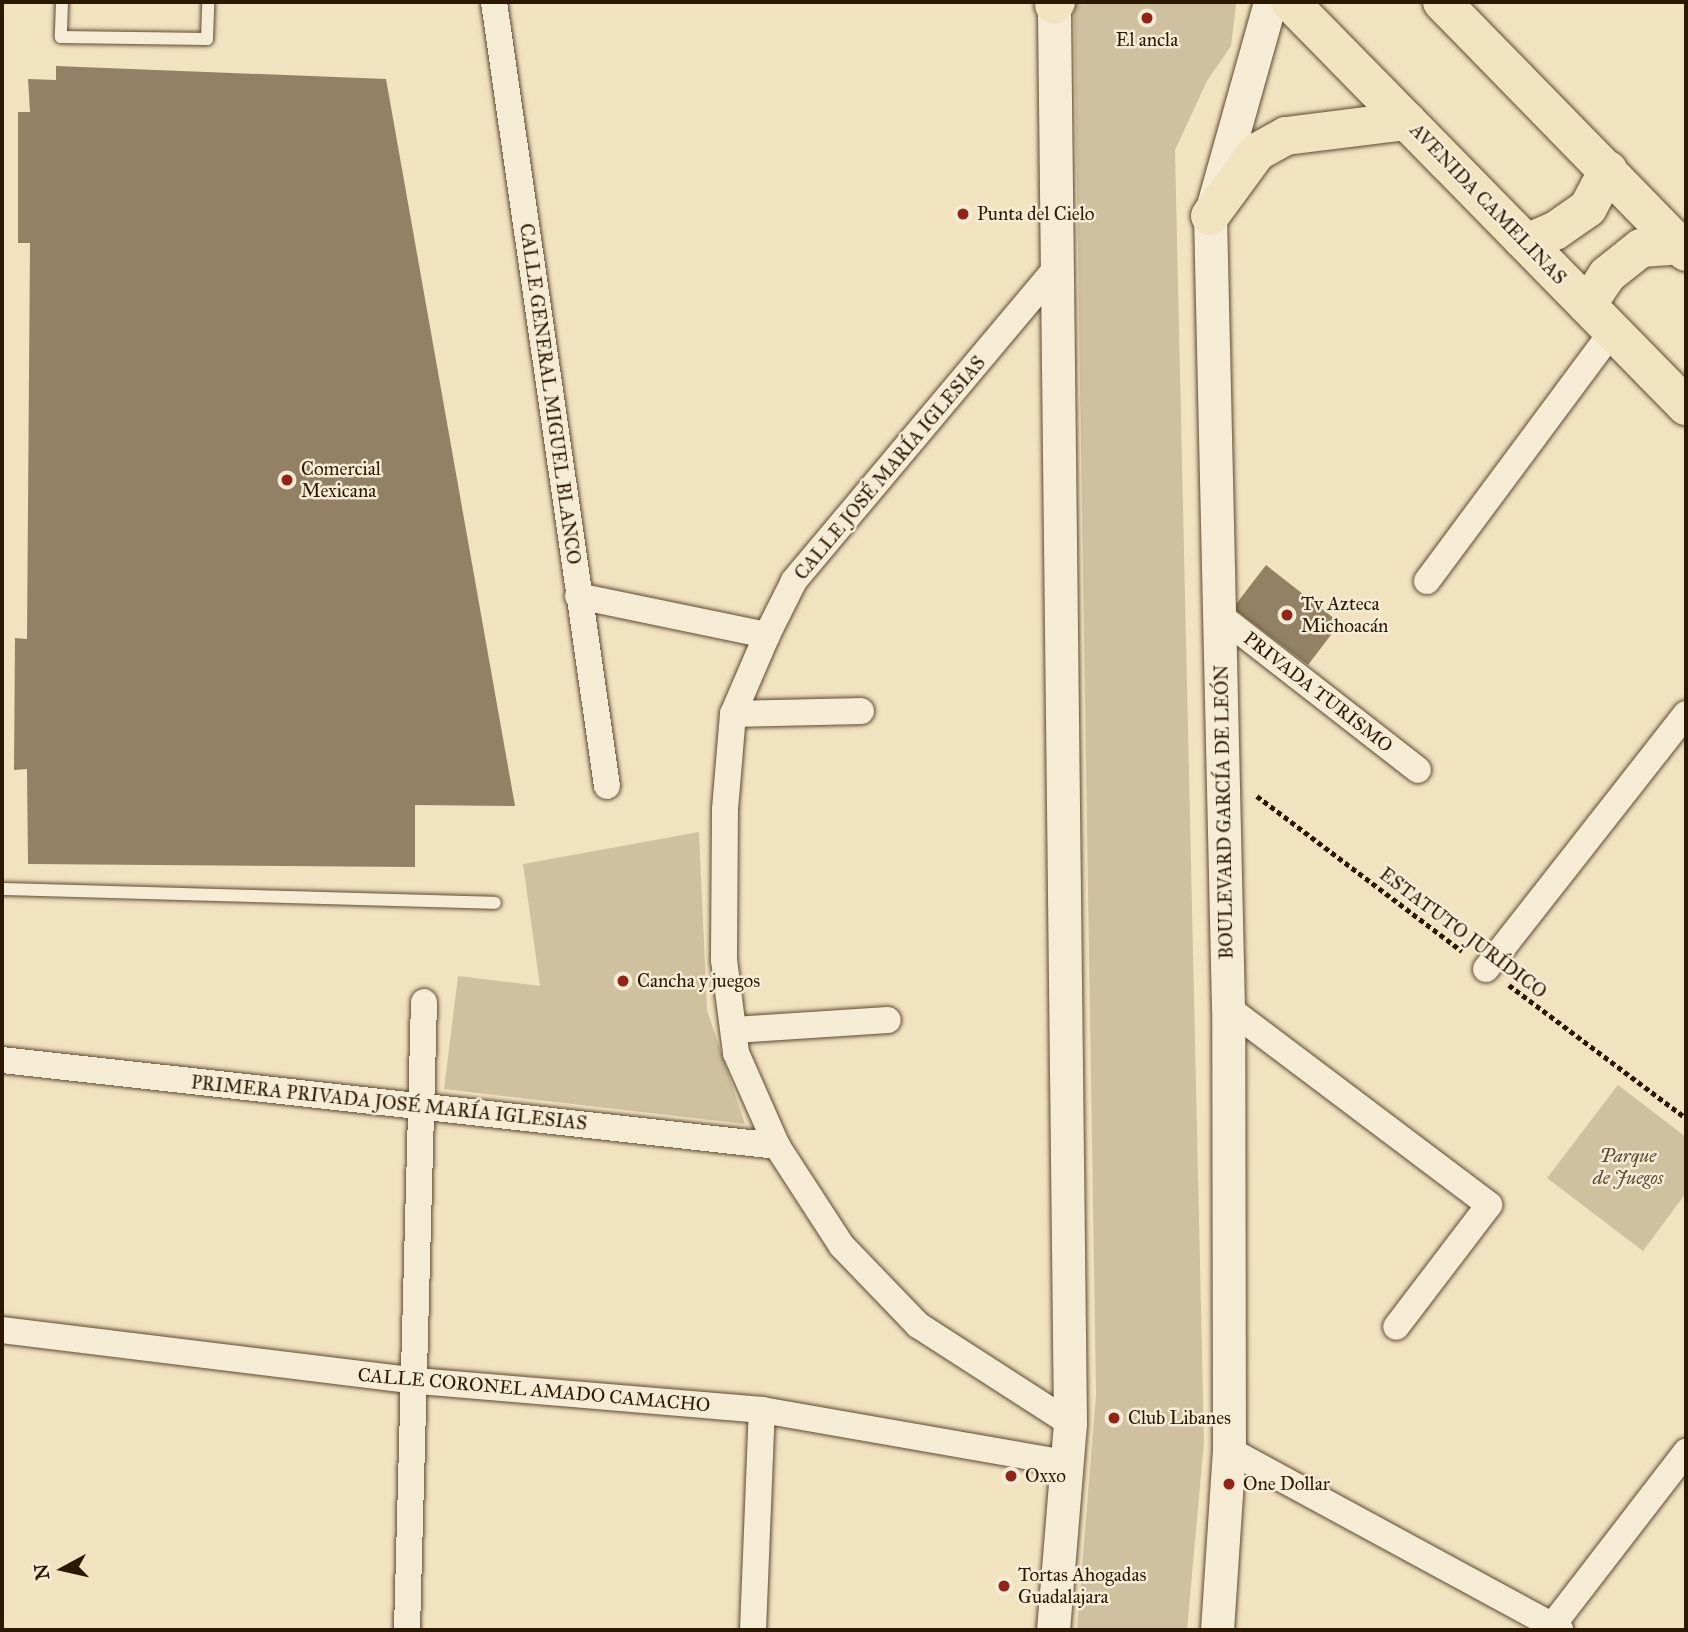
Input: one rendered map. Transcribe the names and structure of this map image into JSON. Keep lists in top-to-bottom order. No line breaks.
{"streets":{"highway":["AVENIDA CAMELINAS"],"street":["CALLE GENERAL MIGUEL BLANCO","CALLE JOSÉ MARÍA IGLESIAS","PRIVADA TURISMO","BOULEVARD GARCÍA DE LEÓN","PRIMERA PRIVADA JOSÉ MARÍA IGLESIAS","CALLE CORONEL AMADO CAMACHO"],"path":["ESTATUTO JURÍDICO"]},"crossings":[["CALLE JOSÉ MARÍA IGLESIAS","PRIMERA PRIVADA JOSÉ MARÍA IGLESIAS"],["PRIVADA TURISMO","BOULEVARD GARCÍA DE LEÓN"],["BOULEVARD GARCÍA DE LEÓN","ESTATUTO JURÍDICO"]],"parks":["Parque de Juegos"],"places":["El ancla","Punta del Cielo","Comercial Mexicana","Tv Azteca Michoacán","Cancha y juegos","Club Libanes","Oxxo","One Dollar","Tortas Ahogadas Guadalajara"],"north":"left"}
